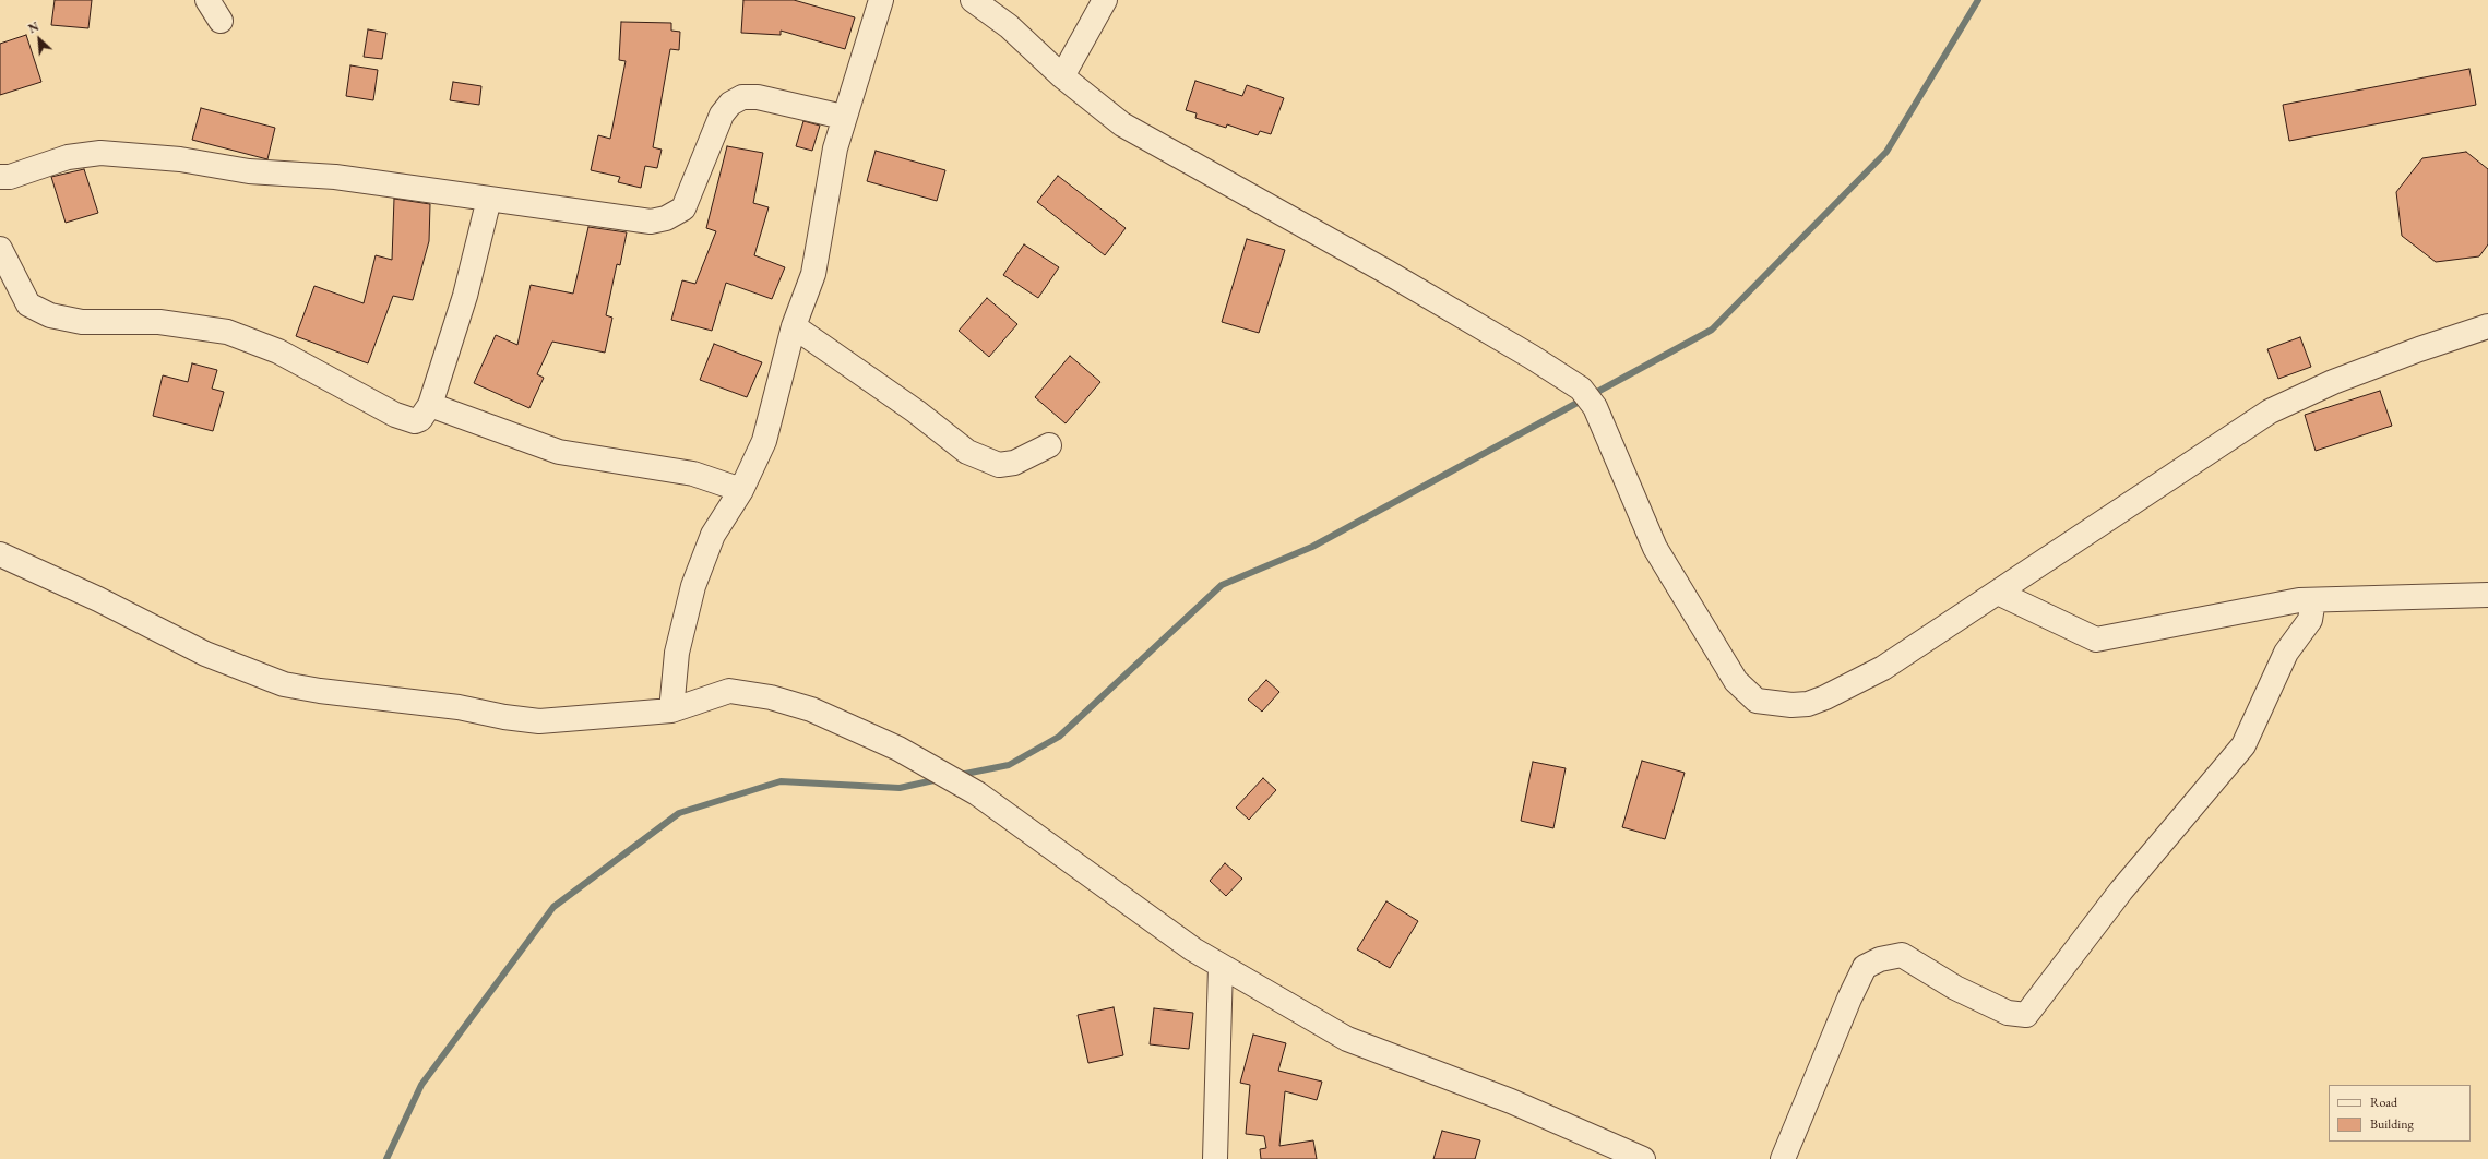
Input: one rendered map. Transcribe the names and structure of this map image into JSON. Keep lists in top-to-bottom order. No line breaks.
{"legend":["Road","Building"],"north":"top left"}
